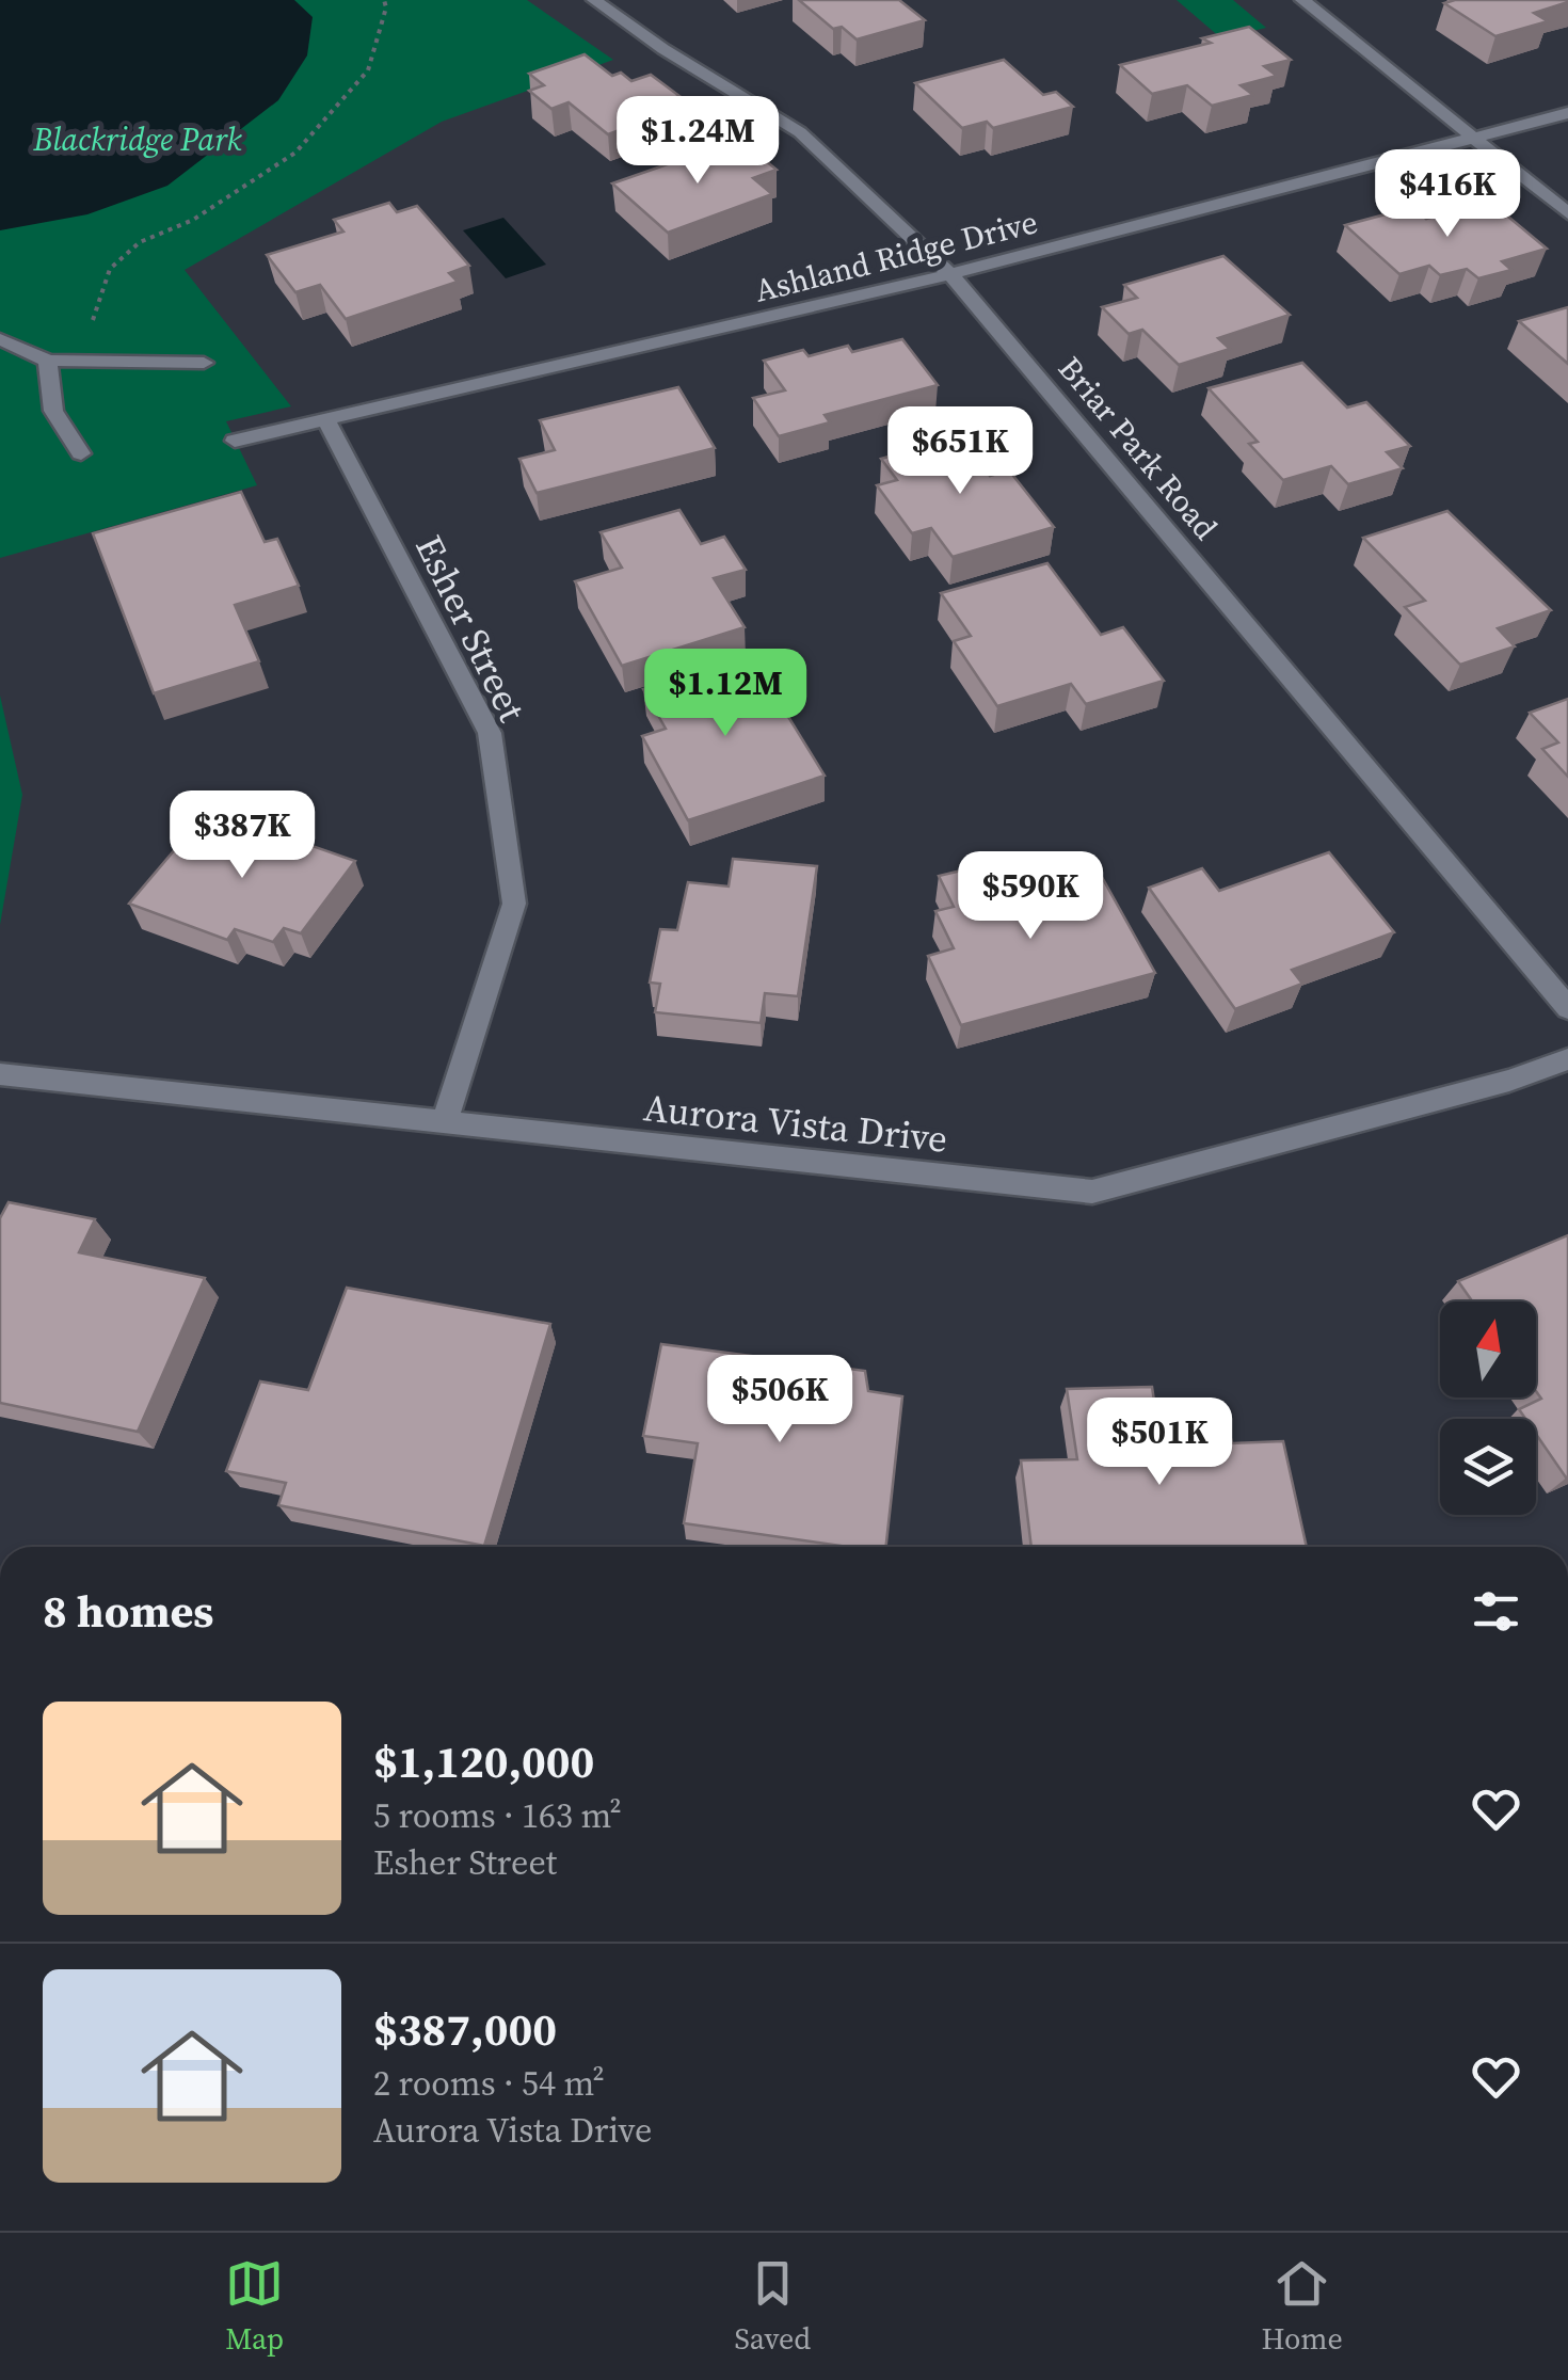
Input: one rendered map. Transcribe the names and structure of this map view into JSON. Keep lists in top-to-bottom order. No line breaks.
{"streets":{"street":["Ashland Ridge Drive","Briar Park Road","Esher Street","Aurora Vista Drive"]},"crossings":[["Ashland Ridge Drive","Briar Park Road"],["Ashland Ridge Drive","Esher Street"],["Esher Street","Aurora Vista Drive"]],"parks":["Blackridge Park"],"north":"top","page":{"price":["$1.24M","$416K","$651K","$1.12M","$387K","$590K","$506K","$501K"],"heading":"8 homes","list":[{"name":"$1,120,000","note":"5 rooms · 163 m² · Esher Street"},{"name":"$387,000","note":"2 rooms · 54 m² · Aurora Vista Drive"}],"tabs":["Map","Saved","Home"]}}
